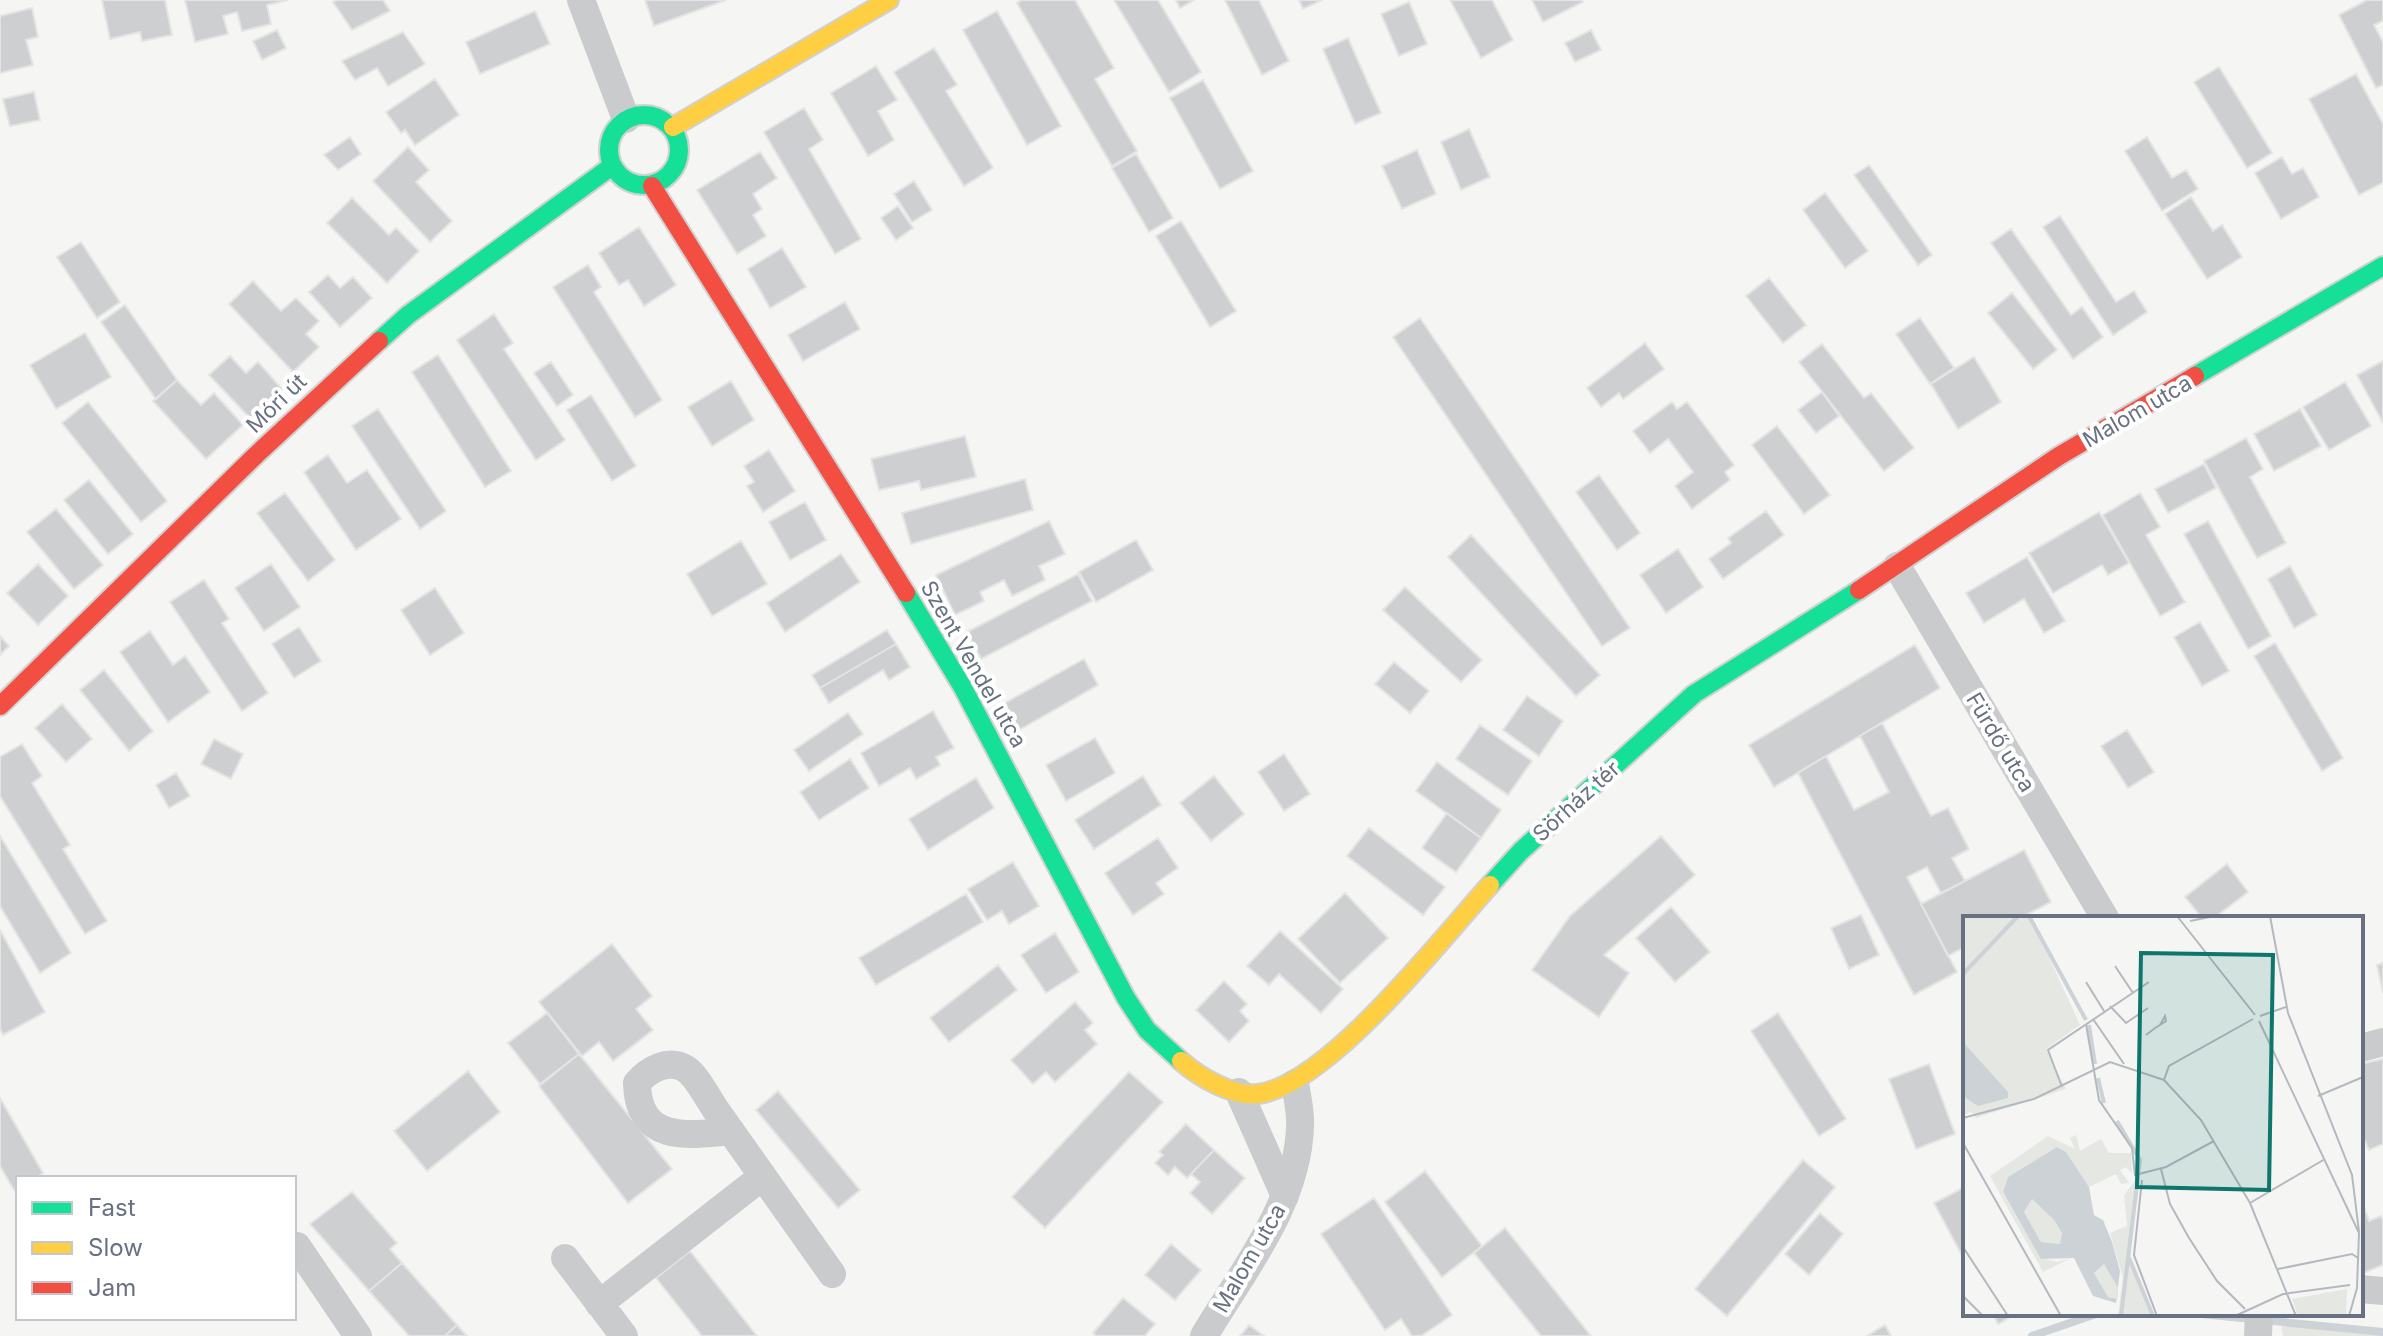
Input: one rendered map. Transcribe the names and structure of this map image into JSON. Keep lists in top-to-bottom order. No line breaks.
{"streets":{"street":["Móri út","Malom utca","Szent Vendel utca","Fürdő utca","Sörház tér"]},"crossings":[["Móri út","Szent Vendel utca"],["Malom utca","Szent Vendel utca"],["Malom utca","Fürdő utca"],["Malom utca","Sörház tér"],["Szent Vendel utca","Sörház tér"],["Fürdő utca","Sörház tér"]],"legend":["Fast","Slow","Jam"]}
